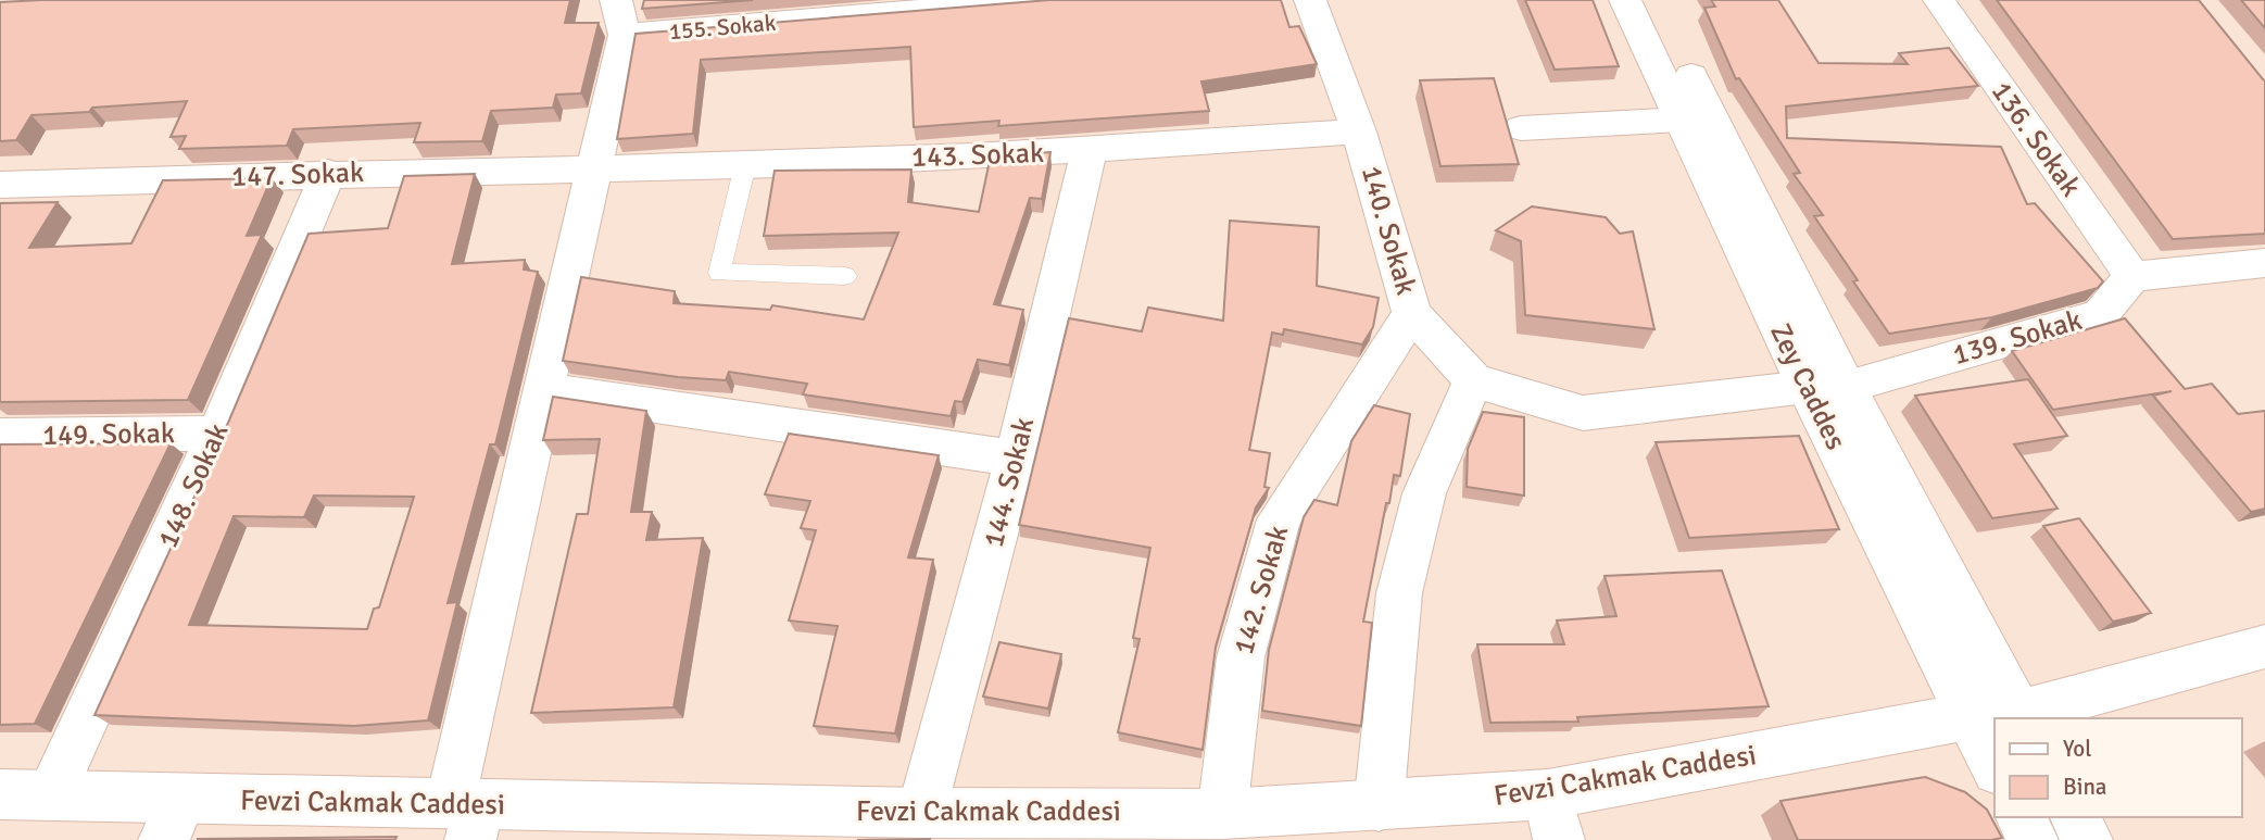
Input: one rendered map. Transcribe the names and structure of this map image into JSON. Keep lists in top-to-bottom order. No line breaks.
{"streets":{"street":["155. Sokak","136. Sokak","143. Sokak","147. Sokak","140. Sokak","139. Sokak","Zey Caddes","149. Sokak","144. Sokak","148. Sokak","142. Sokak","Fevzi Cakmak Caddesi"]},"crossings":[["136. Sokak","139. Sokak"],["143. Sokak","147. Sokak"],["143. Sokak","140. Sokak"],["143. Sokak","144. Sokak"],["147. Sokak","148. Sokak"],["140. Sokak","142. Sokak"],["139. Sokak","Zey Caddes"],["Zey Caddes","Fevzi Cakmak Caddesi"],["149. Sokak","148. Sokak"],["144. Sokak","Fevzi Cakmak Caddesi"],["148. Sokak","Fevzi Cakmak Caddesi"],["142. Sokak","Fevzi Cakmak Caddesi"]],"legend":["Yol","Bina"]}
